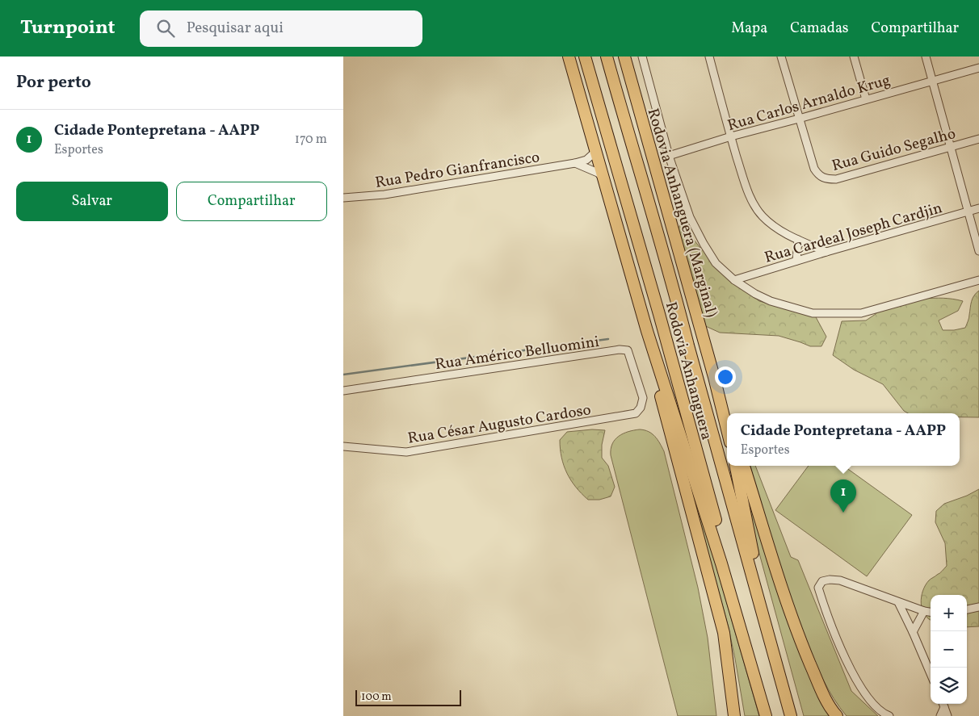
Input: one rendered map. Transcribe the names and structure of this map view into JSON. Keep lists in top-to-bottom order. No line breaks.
{"streets":{"highway":["Rodovia Anhanguera (Marginal)","Rodovia Anhanguera"],"street":["Rua Carlos Arnaldo Krug","Rua Guido Segalho","Rua Pedro Gianfrancisco","Rua Cardeal Joseph Cardjin","Rua Américo Belluomini","Rua César Augusto Cardoso"]},"crossings":[["Rua Carlos Arnaldo Krug","Rua Guido Segalho"],["Rua Américo Belluomini","Rua César Augusto Cardoso"]],"scale_bar":"100 m","page":{"header":"Turnpoint","search":"Pesquisar aqui","nav":["Mapa","Camadas","Compartilhar"],"heading":"Por perto","list":[{"mark":"1","name":"Cidade Pontepretana - AAPP","note":"Esportes","value":"170 m"}],"buttons":["Salvar","Compartilhar"],"popup":["Cidade Pontepretana - AAPP","Esportes"],"pins":"1","map_buttons":["+","−"],"scale":"100 m"}}
